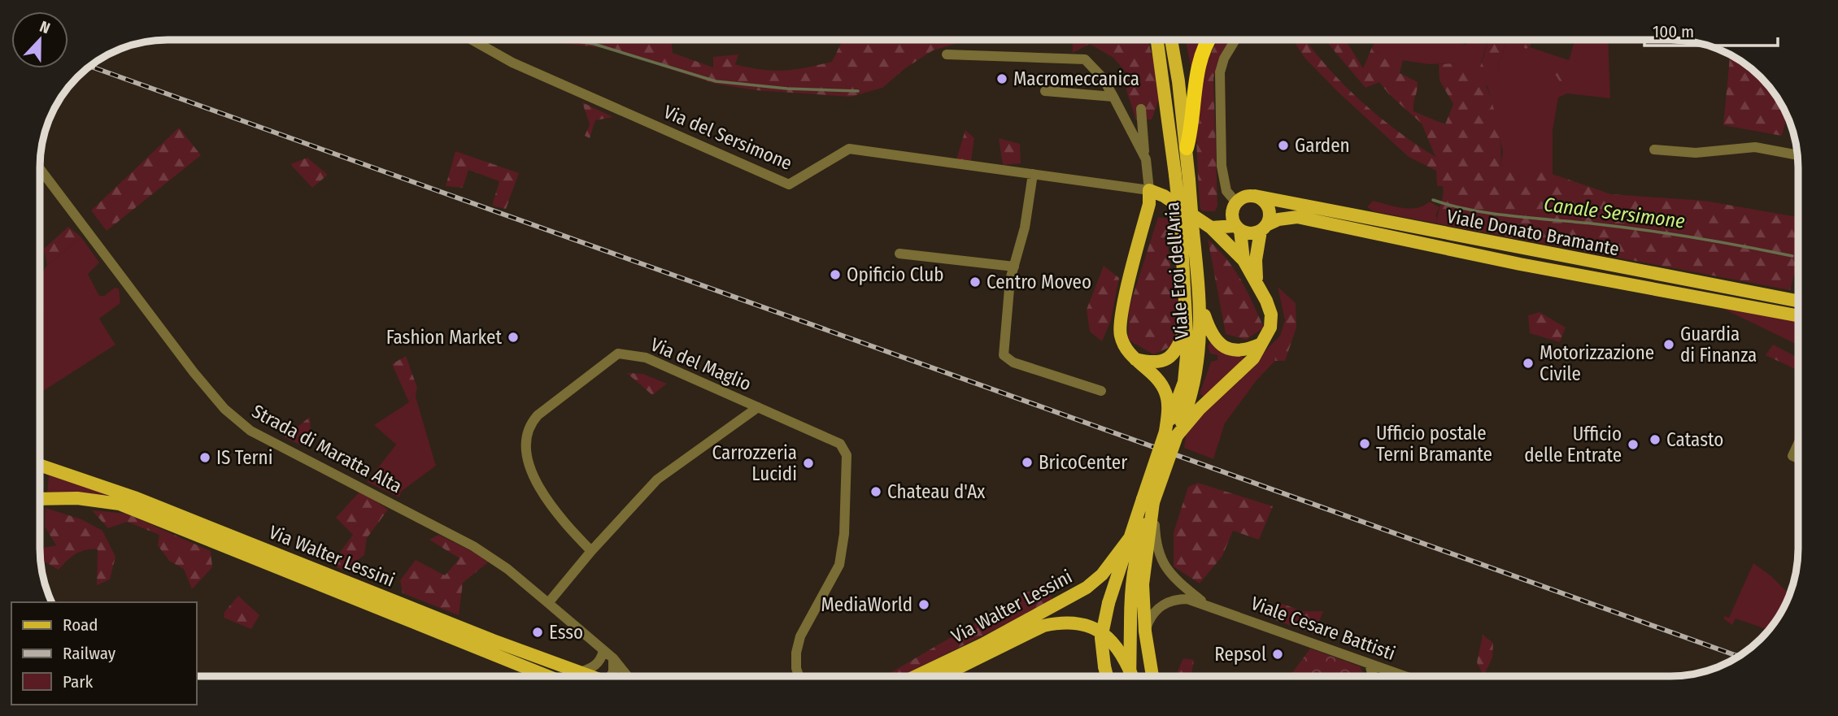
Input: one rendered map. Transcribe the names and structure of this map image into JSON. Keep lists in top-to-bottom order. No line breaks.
{"streets":{"main road":["Viale Donato Bramante","Viale Eroi dell'Aria","Via Walter Lessini"],"street":["Via del Sersimone","Via del Maglio","Strada di Maratta Alta","Viale Cesare Battisti"]},"crossings":[["Via del Maglio","Strada di Maratta Alta"],["Via Walter Lessini","Viale Cesare Battisti"]],"water":["Canale Sersimone"],"places":["Macromeccanica","Garden","Opificio Club","Centro Moveo","Fashion Market","Guardia di Finanza","Motorizzazione Civile","Catasto","Ufficio postale Terni Bramante","Ufficio delle Entrate","IS Terni","BricoCenter","Carrozzeria Lucidi","Chateau d'Ax","MediaWorld","Esso","Repsol"],"legend":["Road","Railway","Park"],"scale_bar":"100 m","north":"top"}
